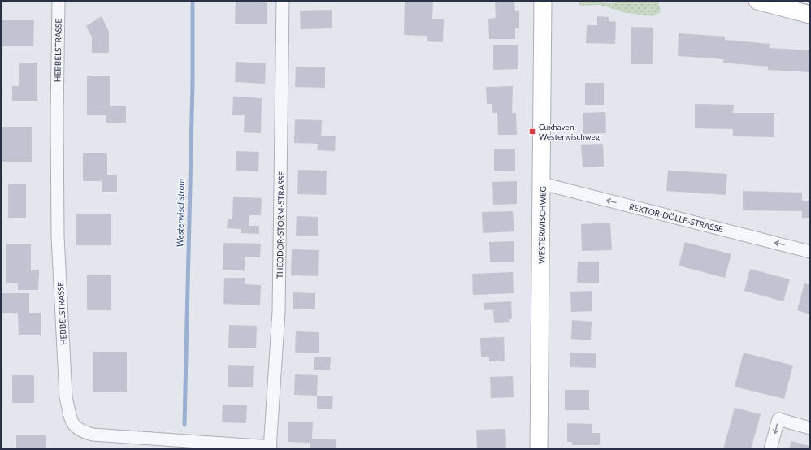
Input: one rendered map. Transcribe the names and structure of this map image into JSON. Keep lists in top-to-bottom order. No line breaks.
{"streets":{"street":["HEBBELSTRASSE","REKTOR-DÖLLE-STRASSE","THEODOR-STORM-STRASSE","WESTERWISCHWEG"]},"crossings":[["HEBBELSTRASSE","THEODOR-STORM-STRASSE"],["REKTOR-DÖLLE-STRASSE","WESTERWISCHWEG"]],"one_way":["REKTOR-DÖLLE-STRASSE"],"water":["Westerwischstrom"],"places":{"transit":["Cuxhaven, Westerwischweg"]}}
